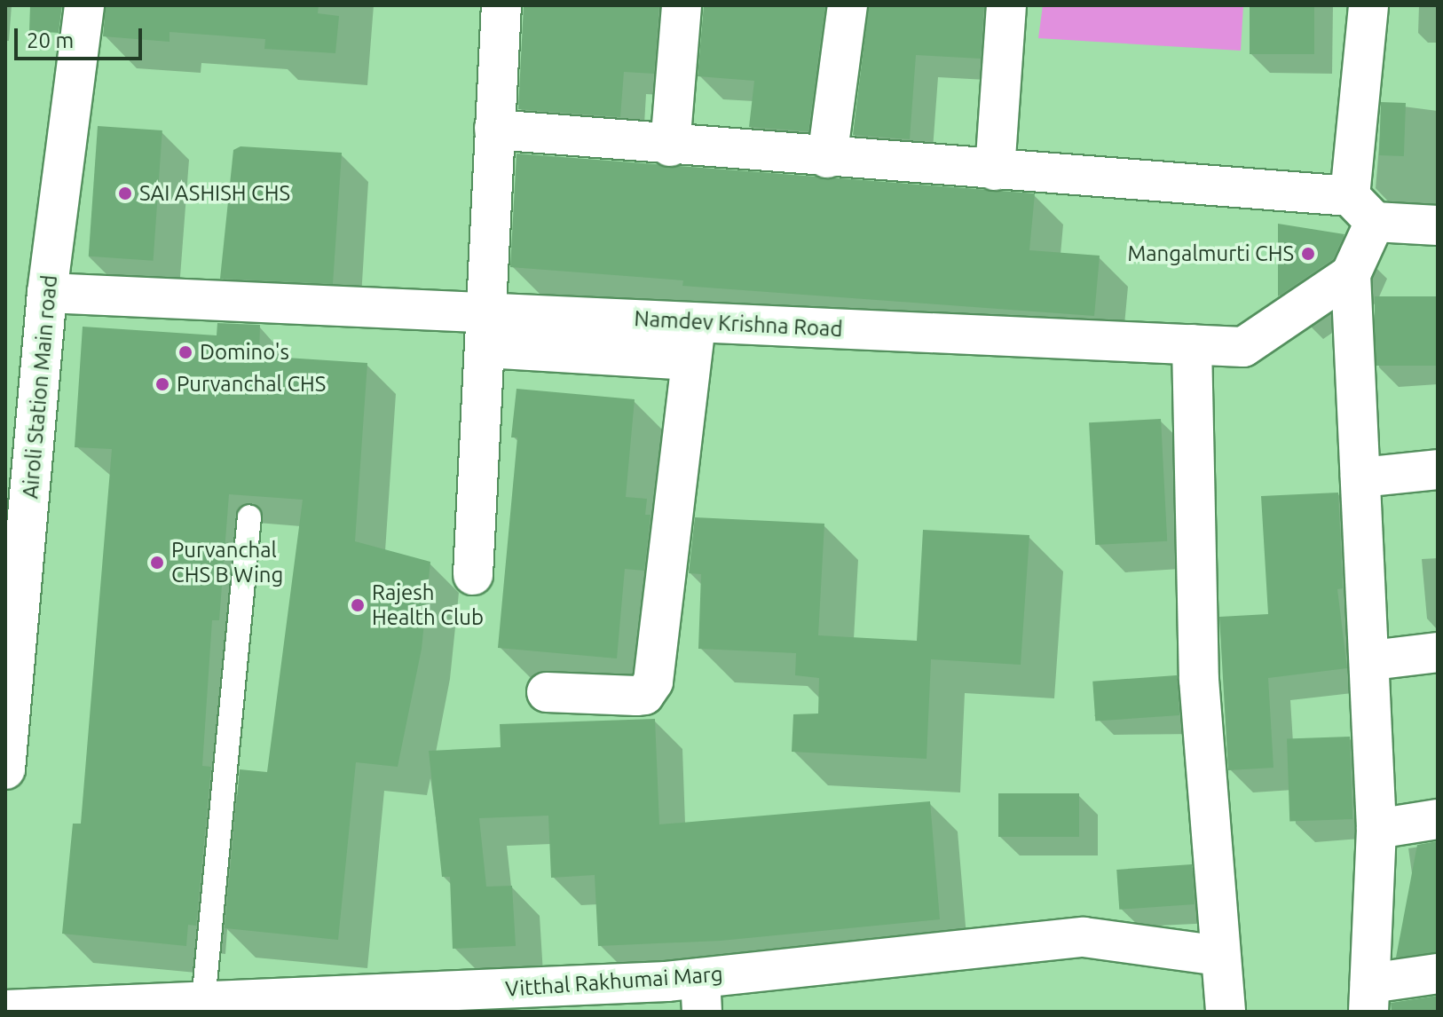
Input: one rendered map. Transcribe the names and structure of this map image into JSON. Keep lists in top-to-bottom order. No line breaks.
{"streets":{"street":["Namdev Krishna Road","Airoli Station Main road","Vitthal Rakhumai Marg"]},"crossings":[["Namdev Krishna Road","Airoli Station Main road"]],"places":["SAI ASHISH CHS","Mangalmurti CHS","Domino's","Purvanchal CHS","Purvanchal CHS B Wing","Rajesh Health Club"],"scale_bar":"20 m"}
